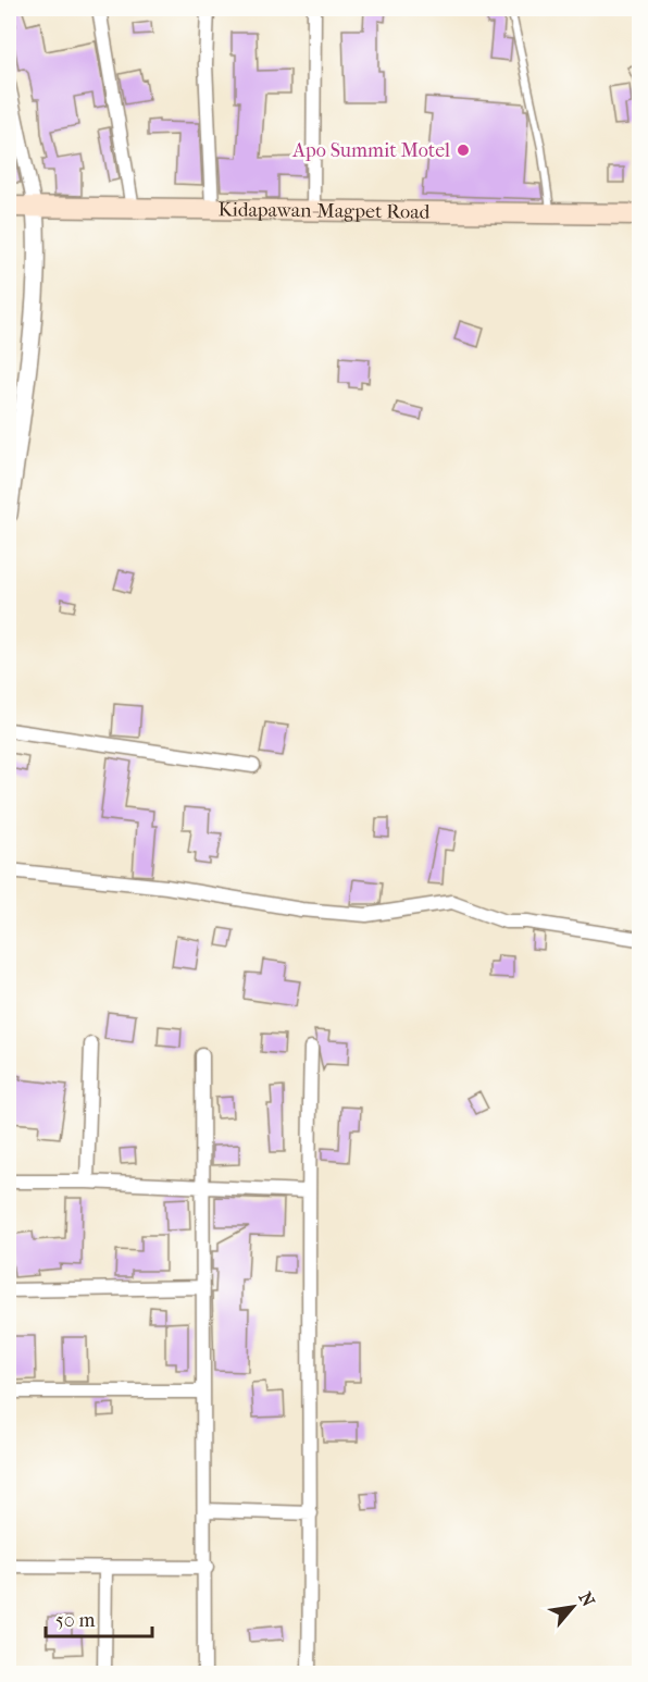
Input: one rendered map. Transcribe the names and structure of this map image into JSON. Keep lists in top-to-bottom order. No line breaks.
{"streets":{"main road":["Kidapawan-Magpet Road"]},"places":["Apo Summit Motel"],"scale_bar":"50 m","north":"top right"}
